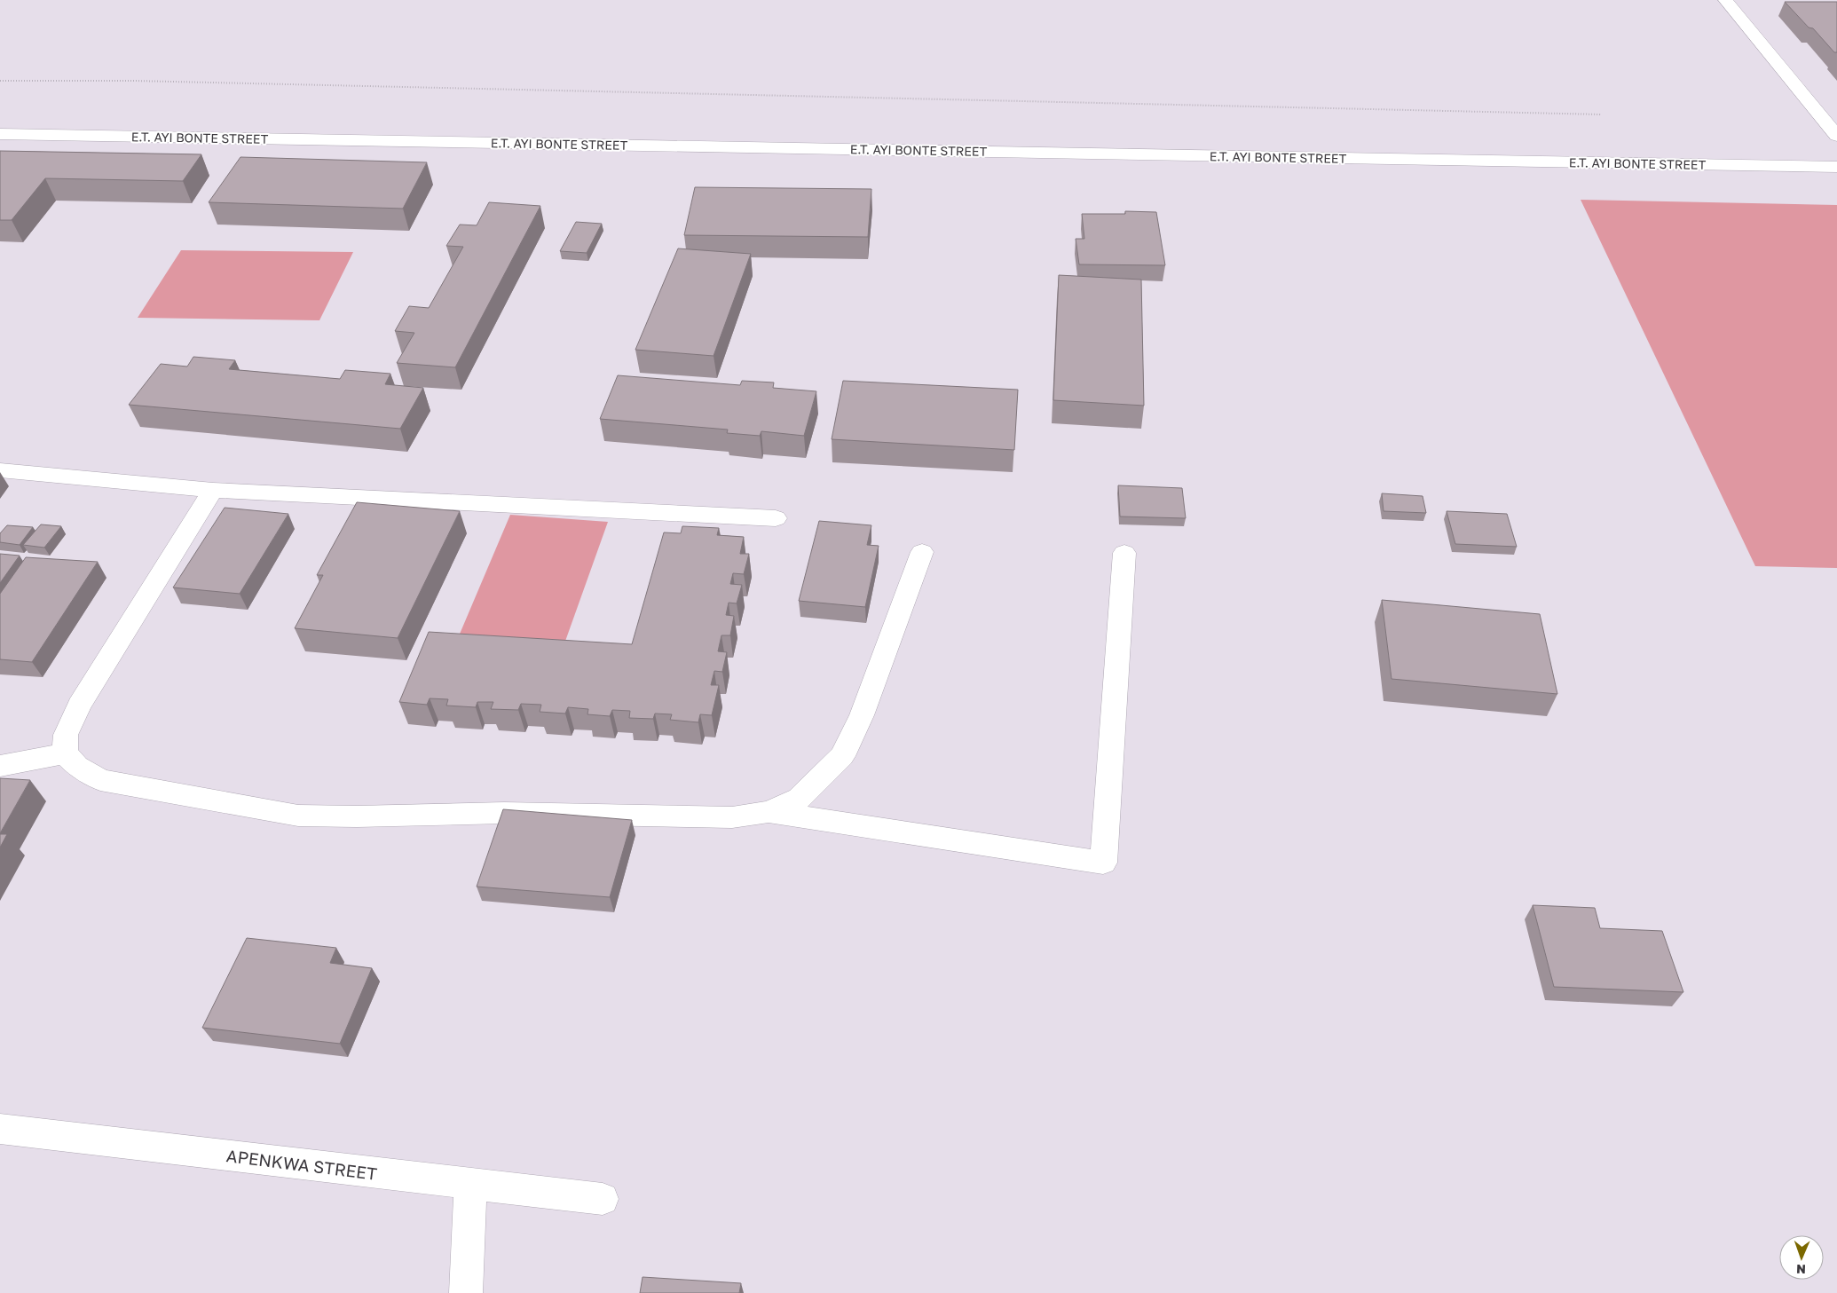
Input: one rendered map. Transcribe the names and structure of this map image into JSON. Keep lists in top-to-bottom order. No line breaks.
{"streets":{"street":["E.T. AYI BONTE STREET","APENKWA STREET"]},"north":"bottom"}
